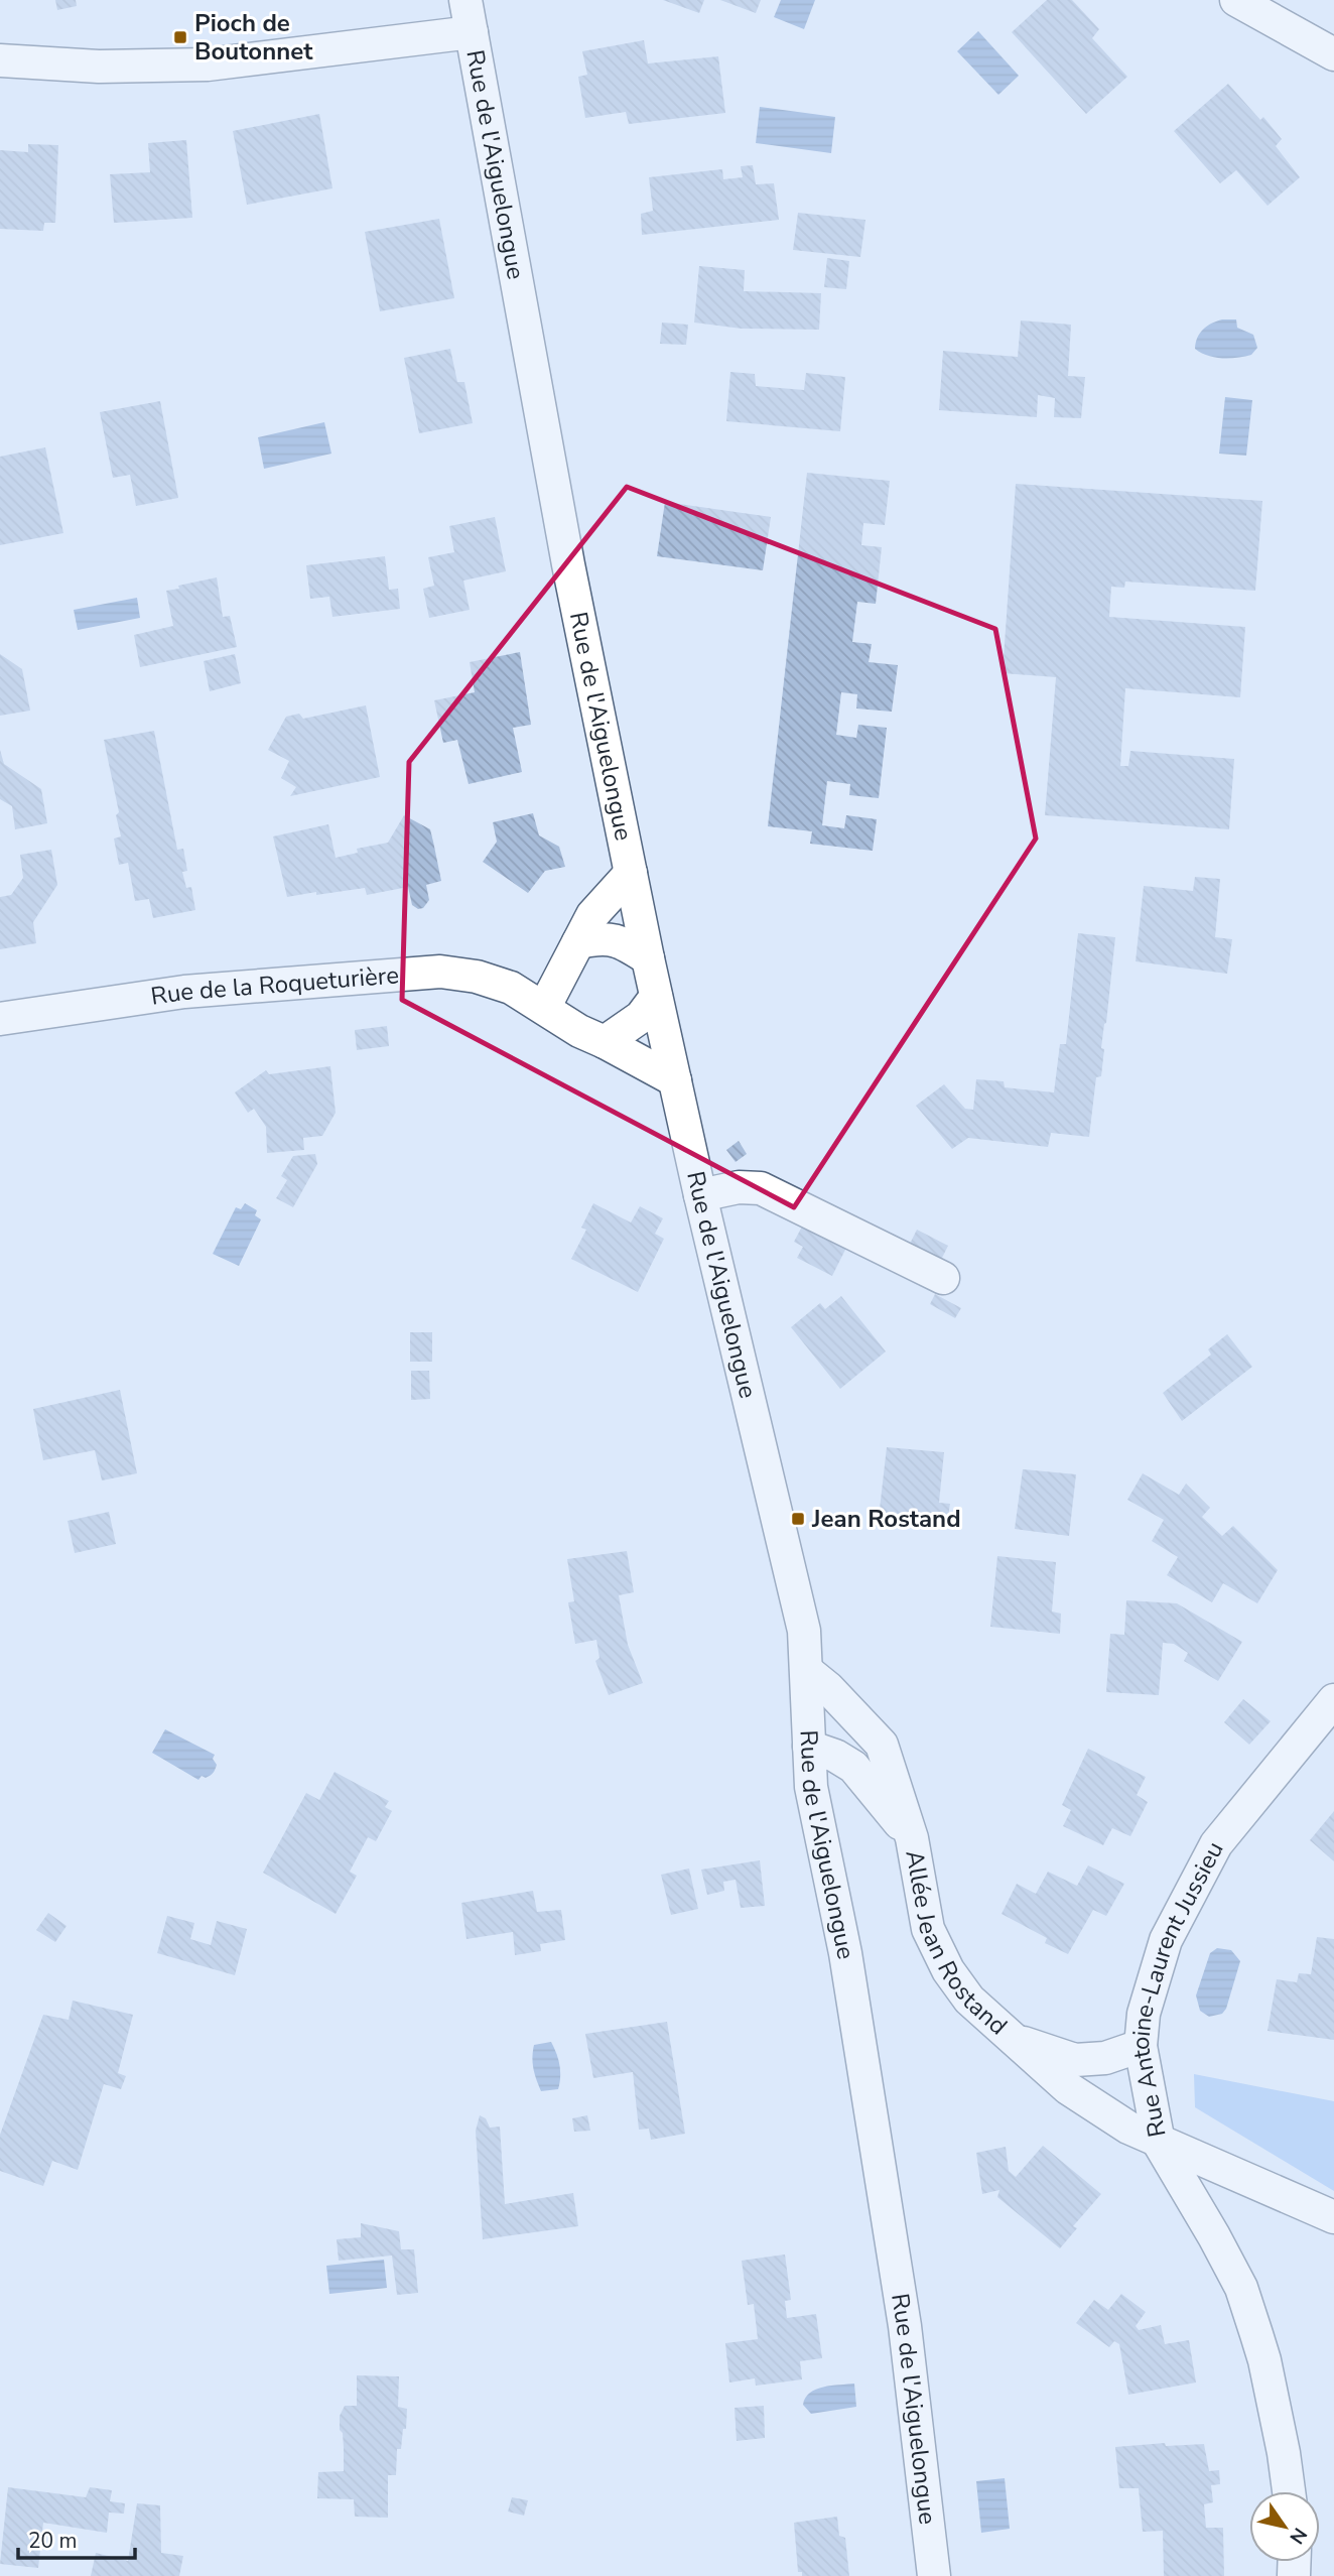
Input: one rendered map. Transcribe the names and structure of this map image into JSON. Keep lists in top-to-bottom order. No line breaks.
{"streets":{"street":["Rue de l'Aiguelongue","Rue de la Roqueturière","Allée Jean Rostand","Rue Antoine-Laurent Jussieu"]},"crossings":[["Rue de l'Aiguelongue","Rue de la Roqueturière"],["Rue de l'Aiguelongue","Allée Jean Rostand"],["Allée Jean Rostand","Rue Antoine-Laurent Jussieu"]],"places":{"transit":["Pioch de Boutonnet","Jean Rostand"]},"scale_bar":"20 m","north":"bottom right"}
